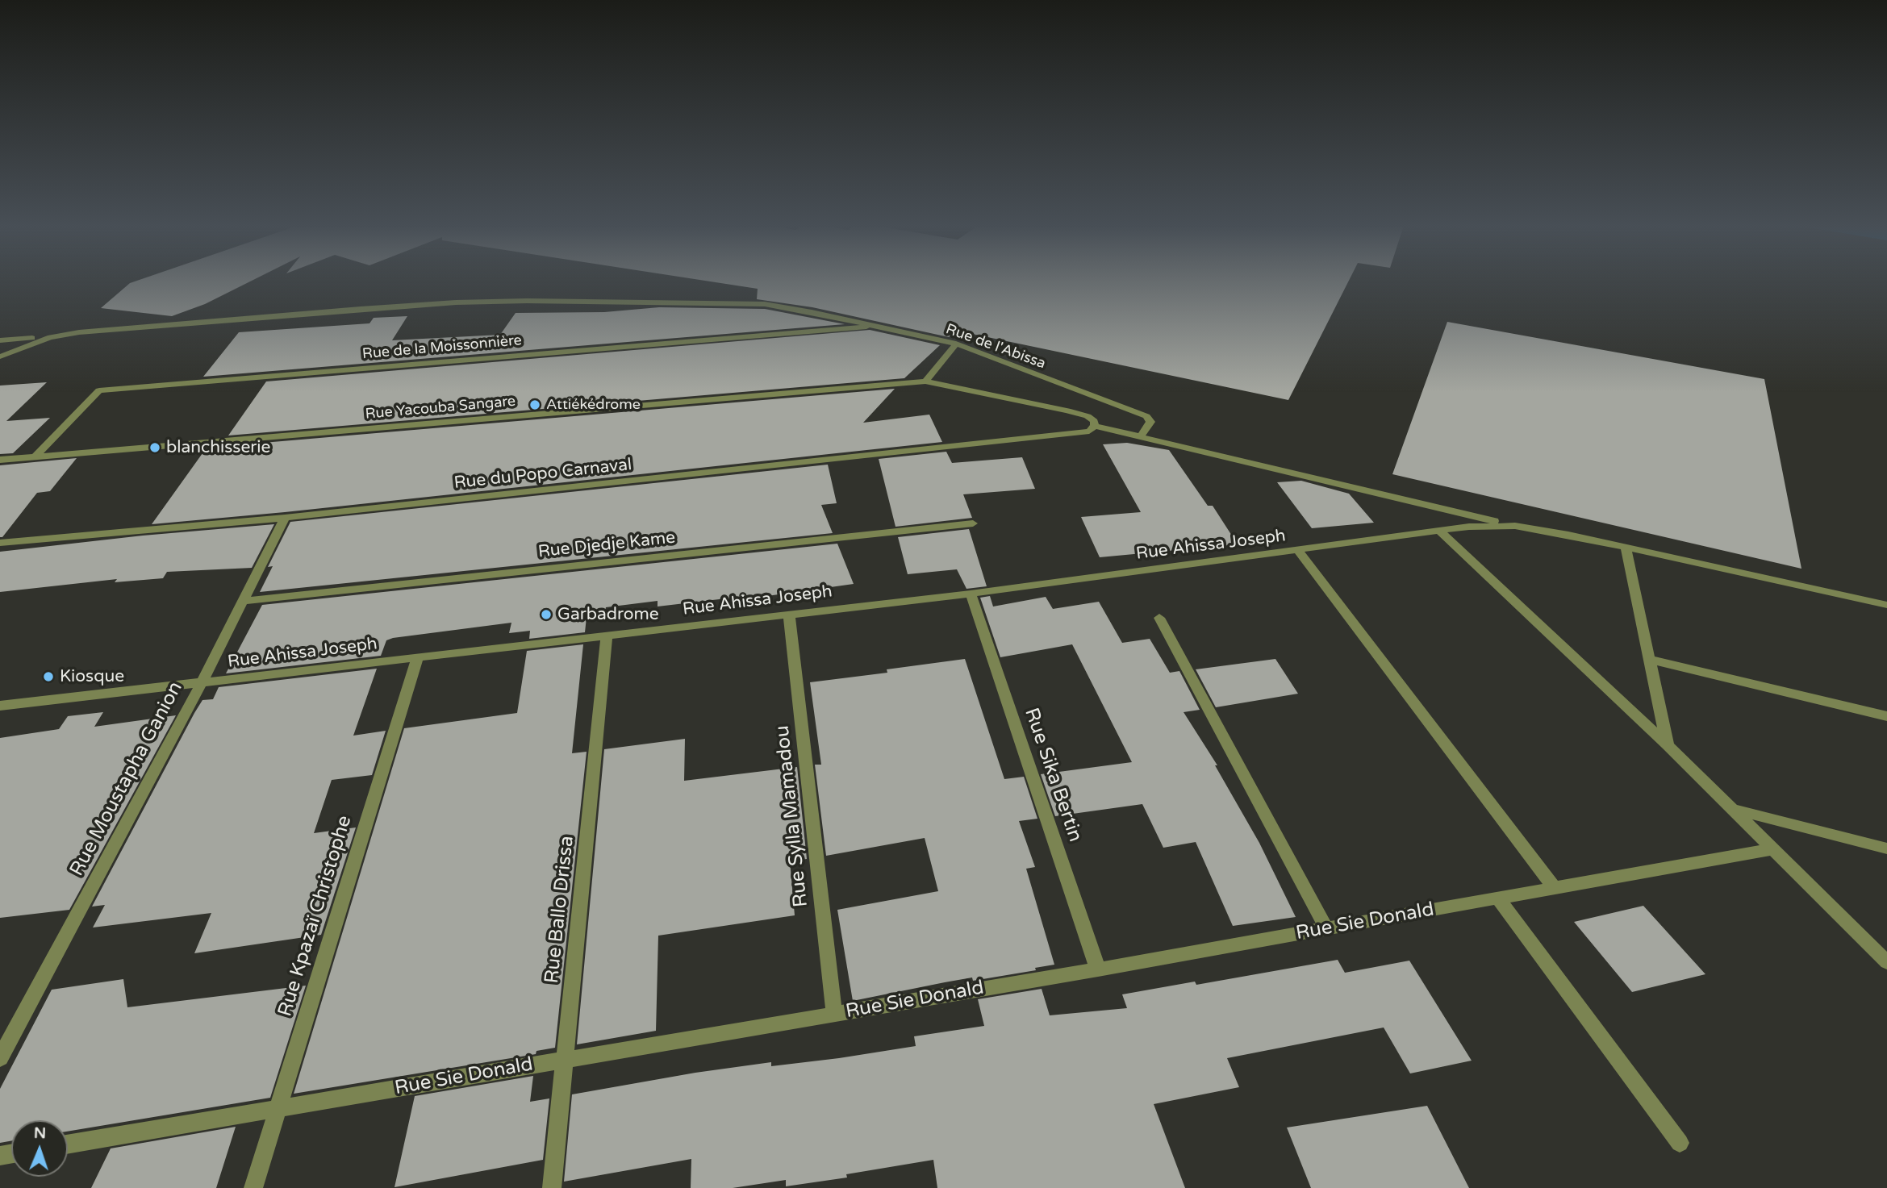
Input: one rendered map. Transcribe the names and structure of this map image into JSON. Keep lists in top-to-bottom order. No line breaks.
{"streets":{"street":["Rue de l'Abissa","Rue de la Moissonnière","Rue Yacouba Sangare","Rue du Popo Carnaval","Rue Djedje Kame","Rue Ahissa Joseph","Rue Sika Bertin","Rue Moustapha Ganion","Rue Sylla Mamadou","Rue Ballo Drissa","Rue Kpazaï Christophe","Rue Sie Donald"]},"crossings":[["Rue de l'Abissa","Rue de la Moissonnière"],["Rue de la Moissonnière","Rue Yacouba Sangare"],["Rue Yacouba Sangare","Rue du Popo Carnaval"],["Rue du Popo Carnaval","Rue Moustapha Ganion"],["Rue Djedje Kame","Rue Moustapha Ganion"],["Rue Ahissa Joseph","Rue Sika Bertin"],["Rue Ahissa Joseph","Rue Moustapha Ganion"],["Rue Ahissa Joseph","Rue Sylla Mamadou"],["Rue Ahissa Joseph","Rue Ballo Drissa"],["Rue Ahissa Joseph","Rue Kpazaï Christophe"],["Rue Sika Bertin","Rue Sie Donald"],["Rue Sylla Mamadou","Rue Sie Donald"],["Rue Ballo Drissa","Rue Sie Donald"],["Rue Kpazaï Christophe","Rue Sie Donald"]],"places":["Attiékédrome","blanchisserie","Garbadrome","Kiosque"],"north":"top"}
